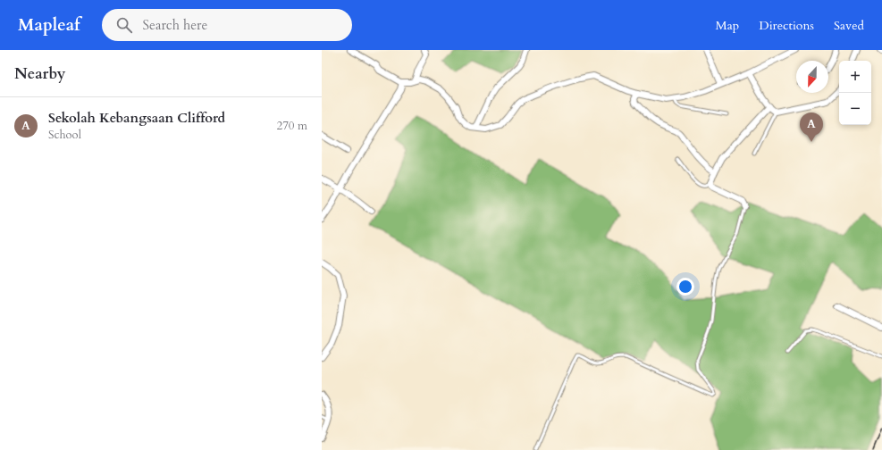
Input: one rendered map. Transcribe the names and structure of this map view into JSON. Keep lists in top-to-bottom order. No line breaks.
{"north":"bottom","page":{"header":"Mapleaf","search":"Search here","nav":["Map","Directions","Saved"],"heading":"Nearby","map_buttons":["+","−"],"list":[{"mark":"A","name":"Sekolah Kebangsaan Clifford","note":"School","value":"270 m"}],"pins":"A"}}
